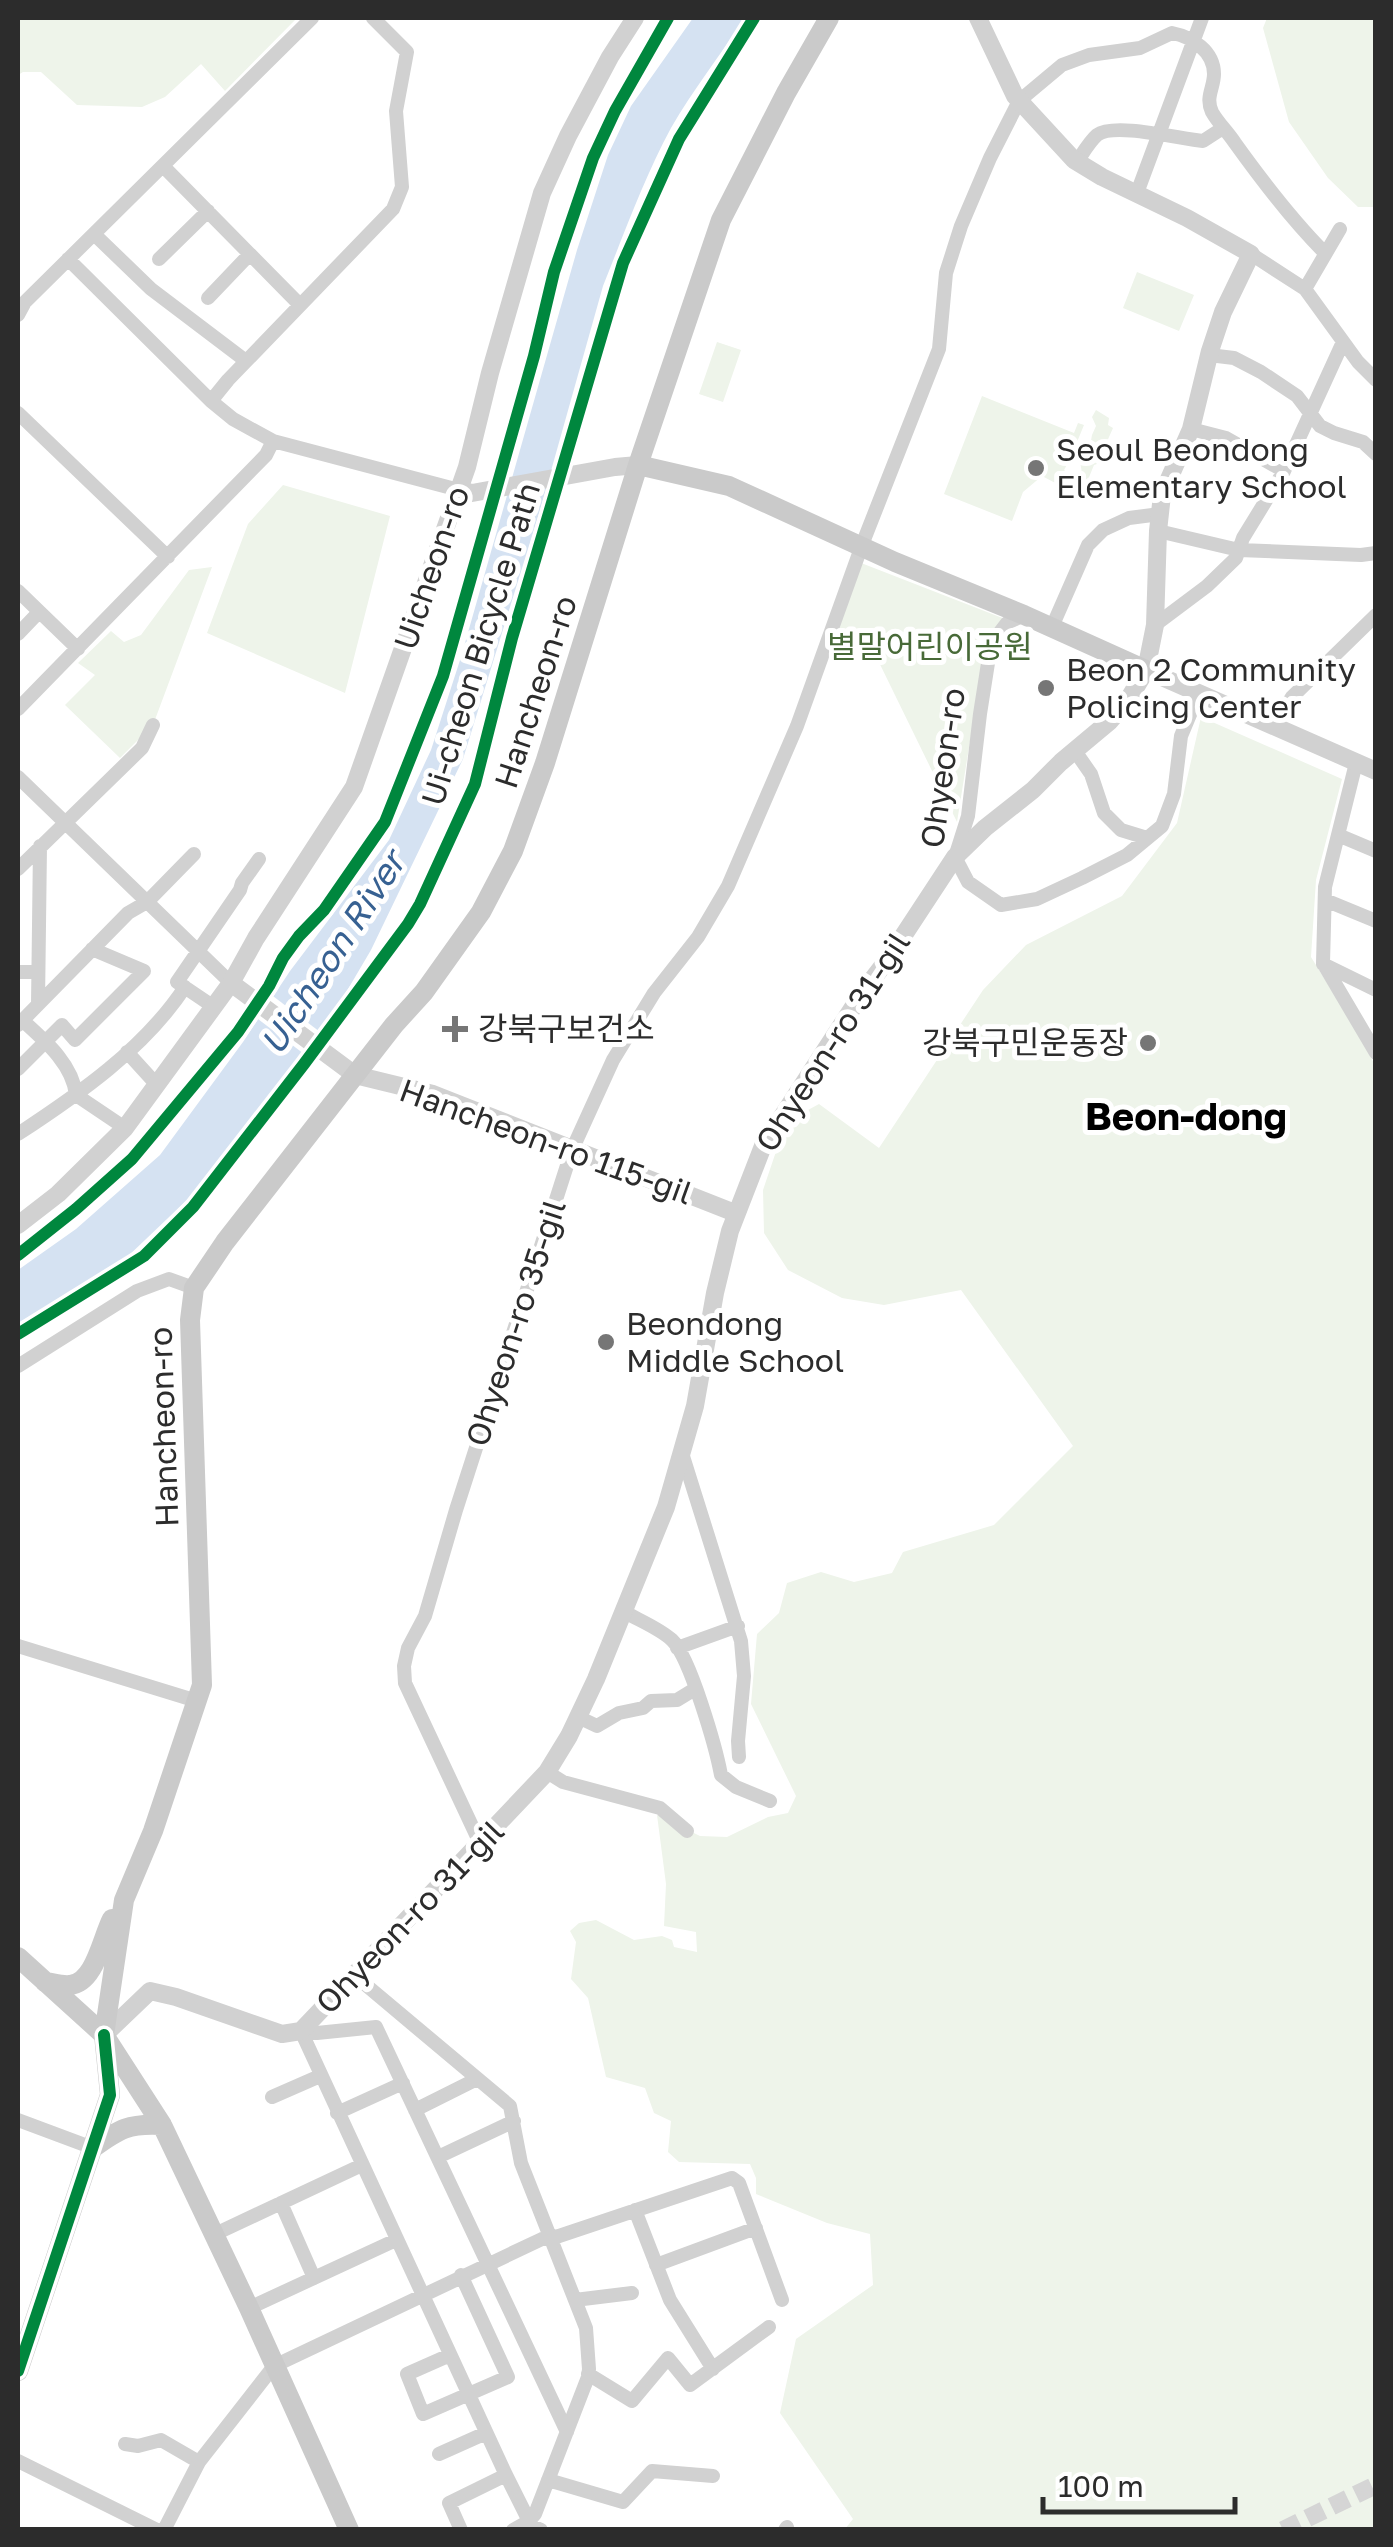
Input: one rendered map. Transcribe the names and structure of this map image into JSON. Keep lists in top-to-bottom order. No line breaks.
{"streets":{"main road":["Hancheon-ro"],"street":["Uicheon-ro","Ohyeon-ro","Ohyeon-ro 31-gil","Hancheon-ro 115-gil","Ohyeon-ro 35-gil"],"cycle path":["Ui-cheon Bicycle Path"]},"crossings":[["Hancheon-ro","Ohyeon-ro 31-gil"],["Hancheon-ro","Hancheon-ro 115-gil"],["Ohyeon-ro","Ohyeon-ro 31-gil"],["Ohyeon-ro 31-gil","Hancheon-ro 115-gil"],["Ohyeon-ro 31-gil","Ohyeon-ro 35-gil"],["Hancheon-ro 115-gil","Ohyeon-ro 35-gil"]],"districts":["Beon-dong"],"water":["Uicheon River"],"parks":["별말어린이공원"],"places":{"other":["Seoul Beondong Elementary School","Beon 2 Community Policing Center","강북구민운동장","Beondong Middle School"],"health":["강북구보건소"]},"scale_bar":"100 m"}
